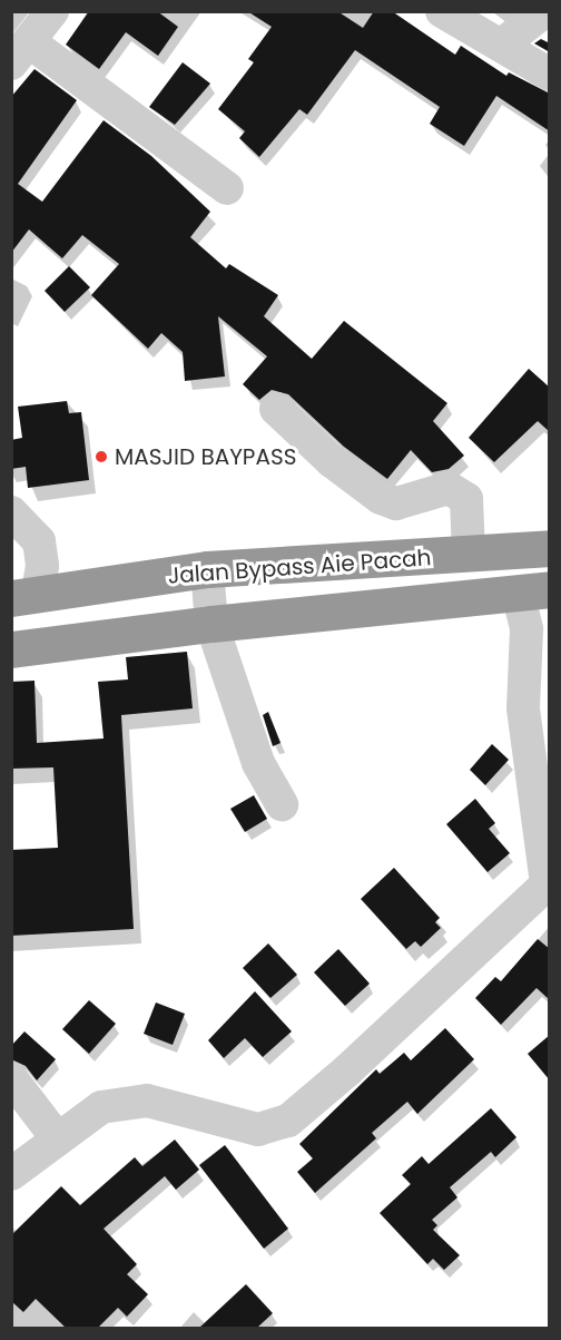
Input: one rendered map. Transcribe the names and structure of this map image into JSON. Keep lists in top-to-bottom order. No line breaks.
{"streets":{"highway":["Jalan Bypass Aie Pacah"]},"places":["MASJID BAYPASS"]}
